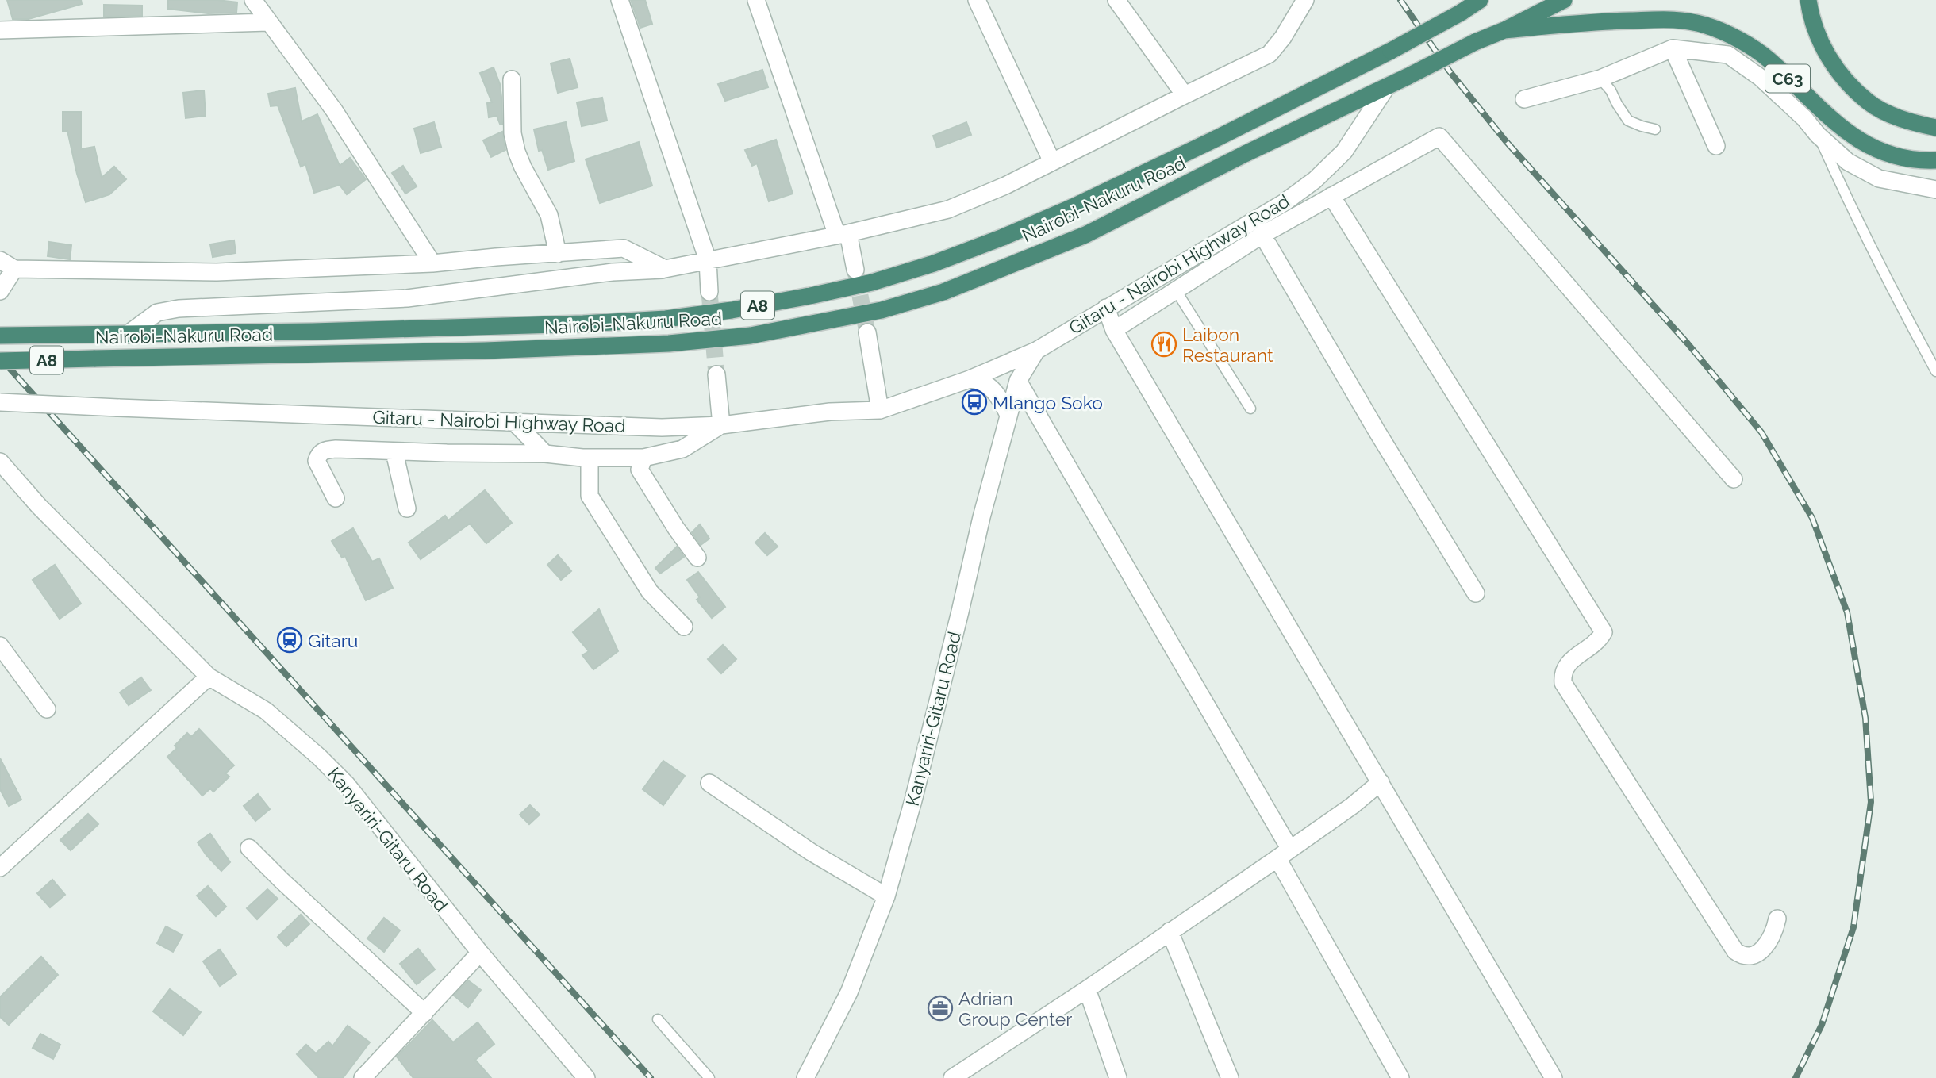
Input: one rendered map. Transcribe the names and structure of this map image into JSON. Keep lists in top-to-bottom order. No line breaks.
{"streets":{"highway":["C63","Nairobi-Nakuru Road","A8"],"street":["Gitaru - Nairobi Highway Road","Kanyariri-Gitaru Road"]},"crossings":[["C63","Nairobi-Nakuru Road"],["Nairobi-Nakuru Road","Gitaru - Nairobi Highway Road"],["Gitaru - Nairobi Highway Road","Kanyariri-Gitaru Road"]],"places":{"restaurant":["Laibon Restaurant"],"bus stop":["Mlango Soko"],"station":["Gitaru"],"office":["Adrian Group Center"]}}
